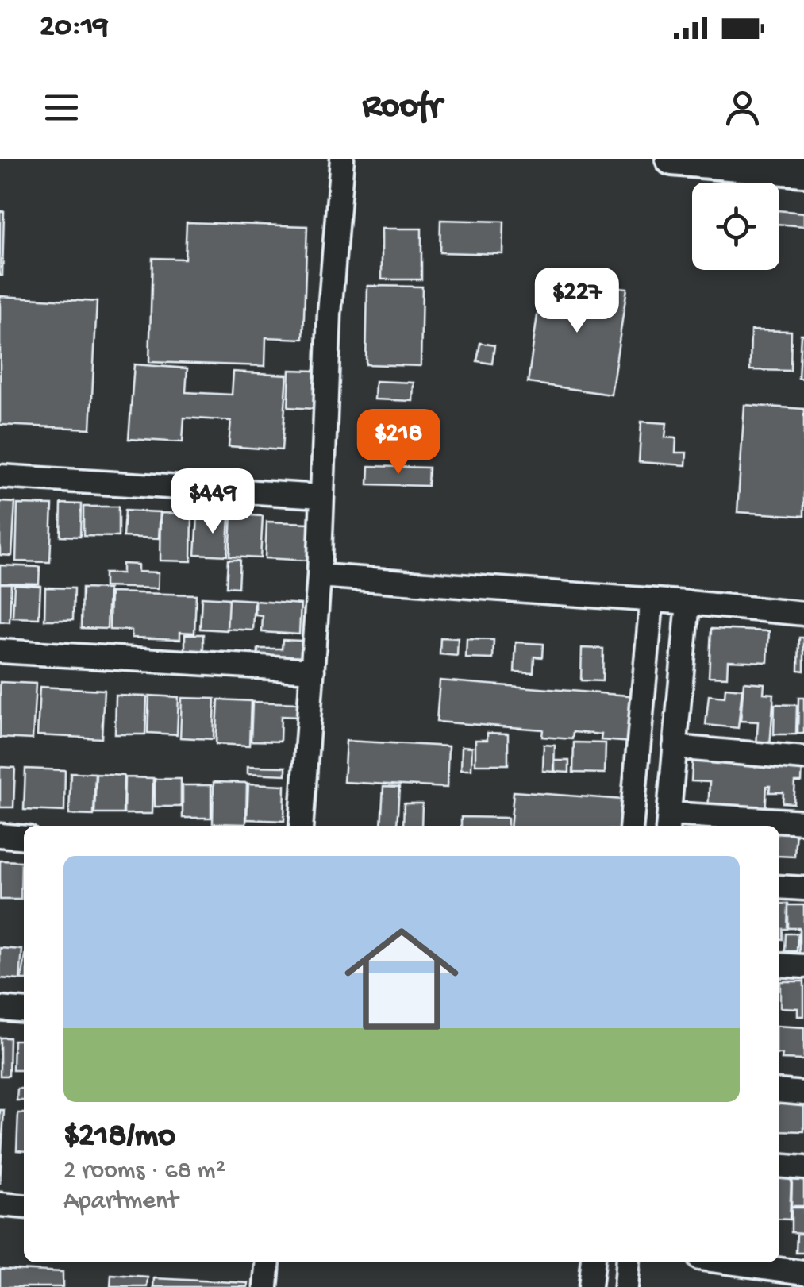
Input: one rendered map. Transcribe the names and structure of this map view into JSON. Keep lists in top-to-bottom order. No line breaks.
{"page":{"status":"20:19","header":"Roofr","price":["$227","$218","$449"],"list":[{"name":"$218/mo","note":"2 rooms · 68 m² · Apartment"}]}}
